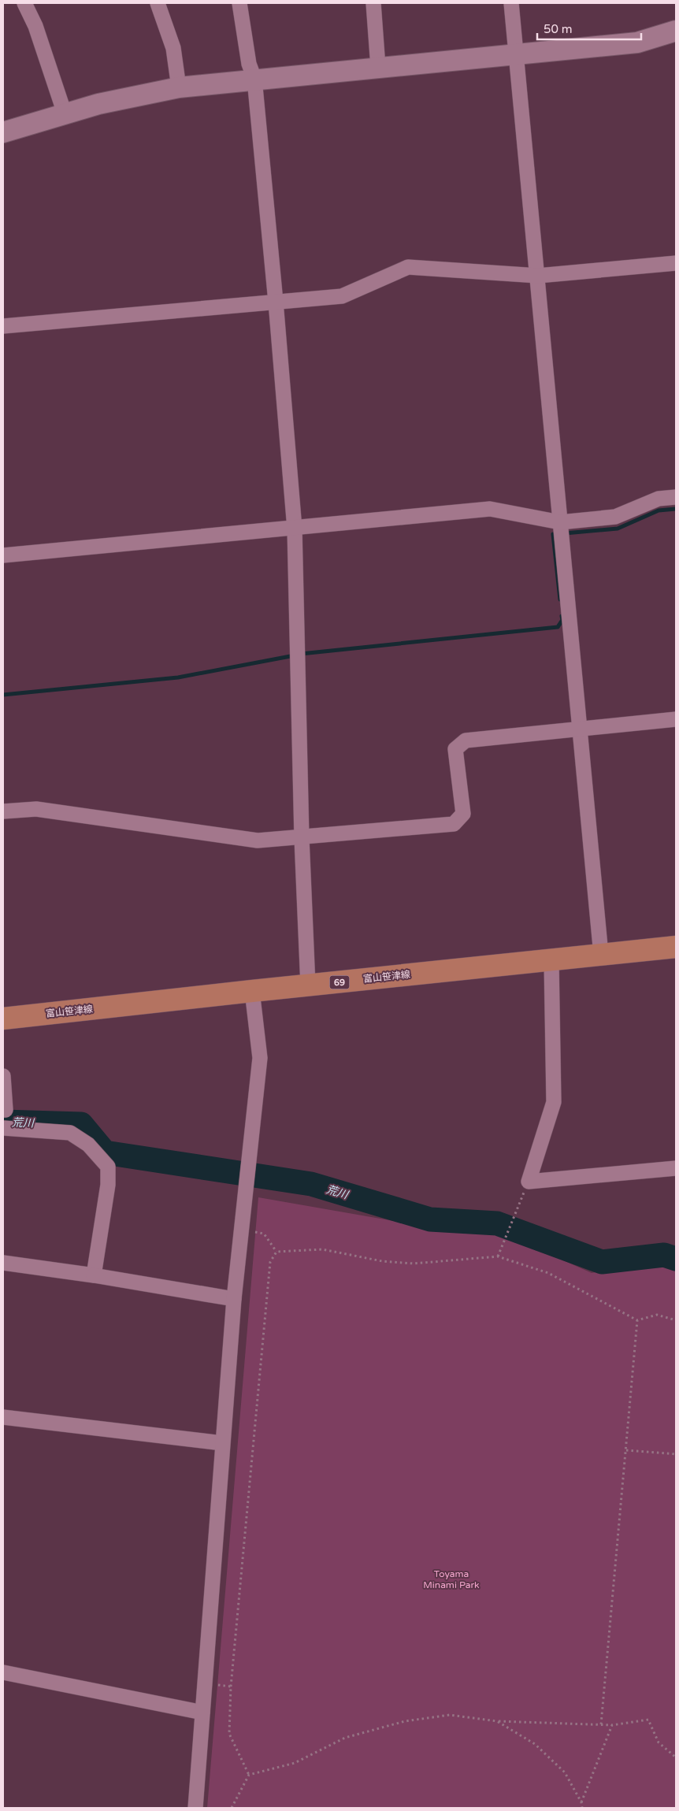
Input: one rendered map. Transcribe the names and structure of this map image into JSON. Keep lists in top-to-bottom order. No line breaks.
{"streets":{"main road":["富山笹津線","69"]},"water":["荒川"],"parks":["Toyama Minami Park"],"scale_bar":"50 m"}
